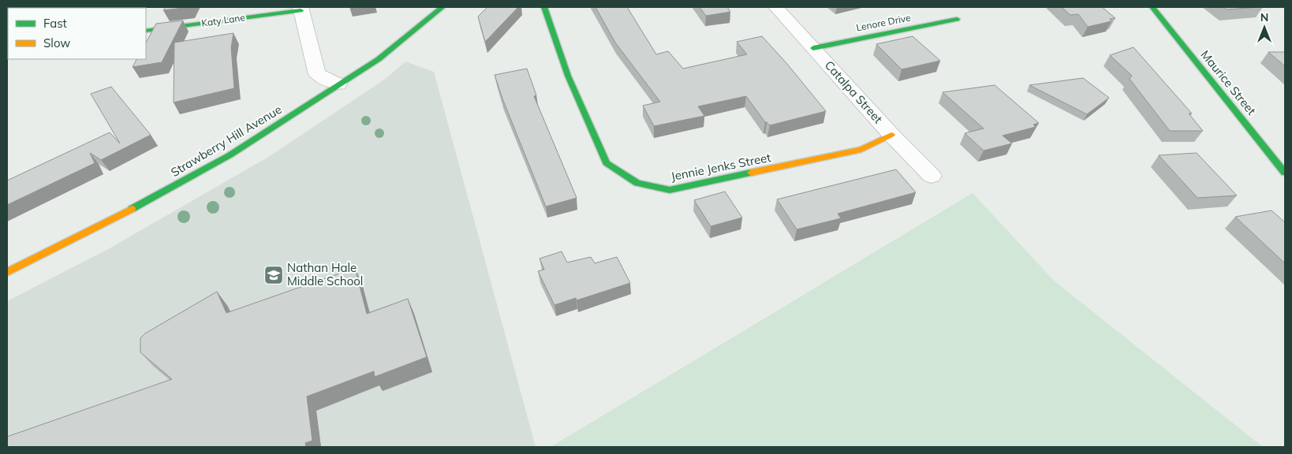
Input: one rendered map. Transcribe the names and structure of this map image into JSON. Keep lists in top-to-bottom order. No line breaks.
{"streets":{"street":["Katy Lane","Lenore Drive","Maurice Street","Catalpa Street","Strawberry Hill Avenue","Jennie Jenks Street"]},"crossings":[["Lenore Drive","Catalpa Street"],["Catalpa Street","Jennie Jenks Street"]],"places":{"school or university":["Nathan Hale Middle School"]},"legend":["Fast","Slow"],"north":"top"}
